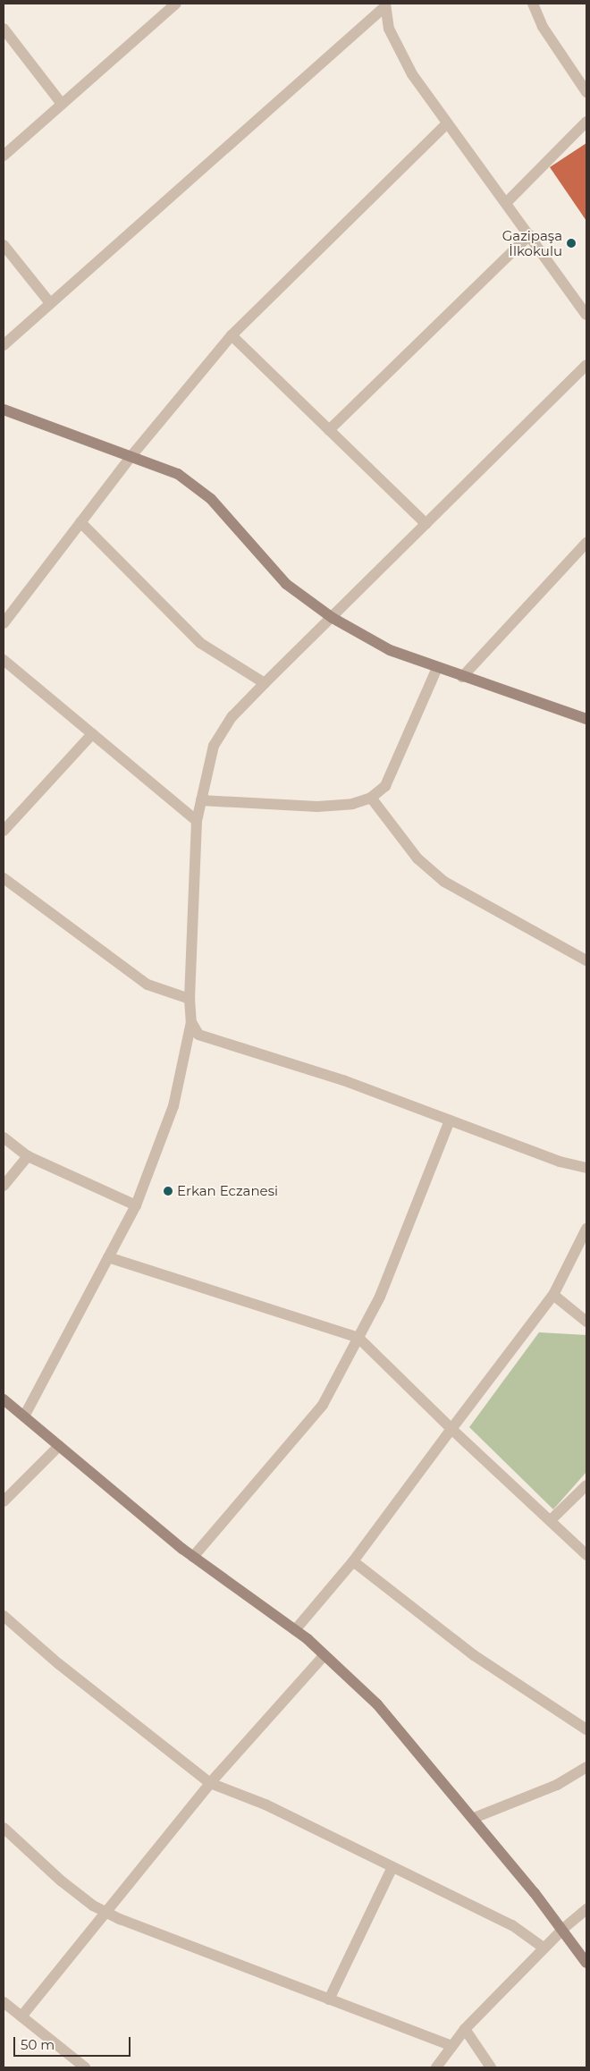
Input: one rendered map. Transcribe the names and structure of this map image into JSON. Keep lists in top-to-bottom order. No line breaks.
{"places":["Gazipaşa İlkokulu","Erkan Eczanesi"],"scale_bar":"50 m"}
